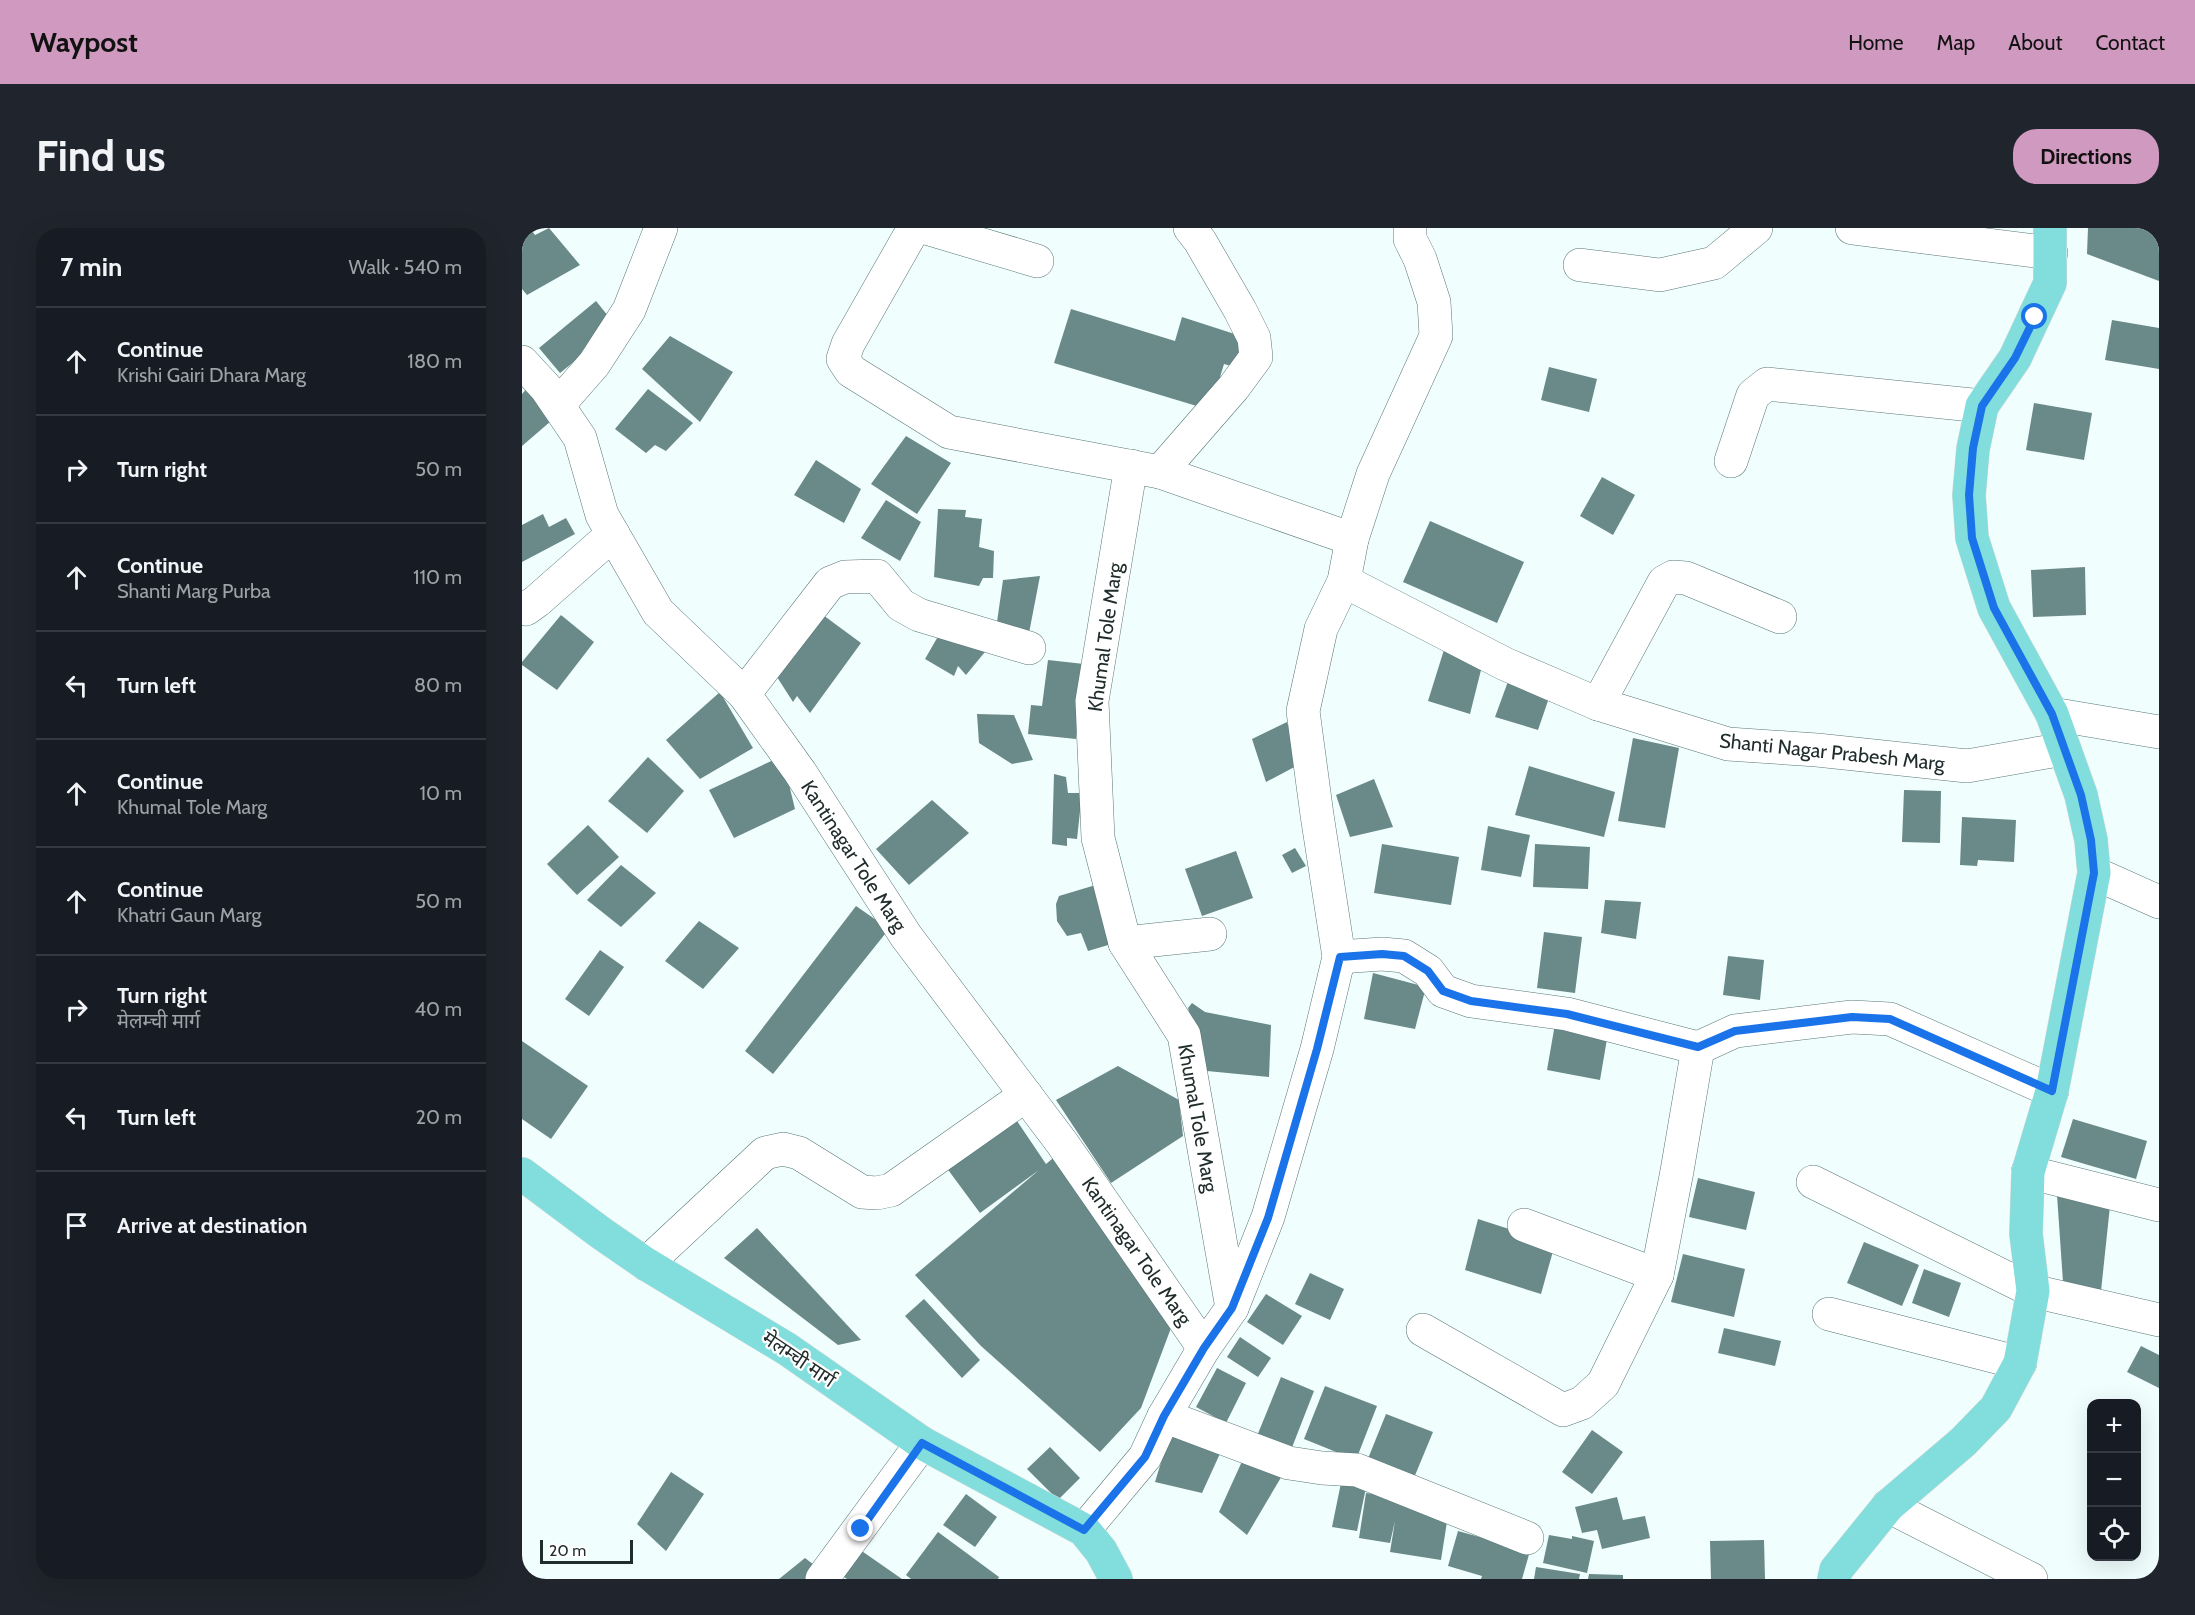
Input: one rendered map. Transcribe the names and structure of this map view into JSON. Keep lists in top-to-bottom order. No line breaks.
{"streets":{"main road":["मेलम्ची मार्ग"],"street":["Khumal Tole Marg","Shanti Nagar Prabesh Marg","Kantinagar Tole Marg"]},"scale_bar":"20 m","page":{"header":"Waypost","nav":["Home","Map","About","Contact"],"buttons":"Directions","title":"Find us","heading":["7 min","Walk · 540 m"],"list":[["Continue","Krishi Gairi Dhara Marg","180 m"],["Turn right","50 m"],["Continue","Shanti Marg Purba","110 m"],["Turn left","80 m"],["Continue","Khumal Tole Marg","10 m"],["Continue","Khatri Gaun Marg","50 m"],["Turn right","मेलम्ची मार्ग","40 m"],["Turn left","20 m"],"Arrive at destination"],"map_buttons":["+","−"],"scale":"20 m"}}
